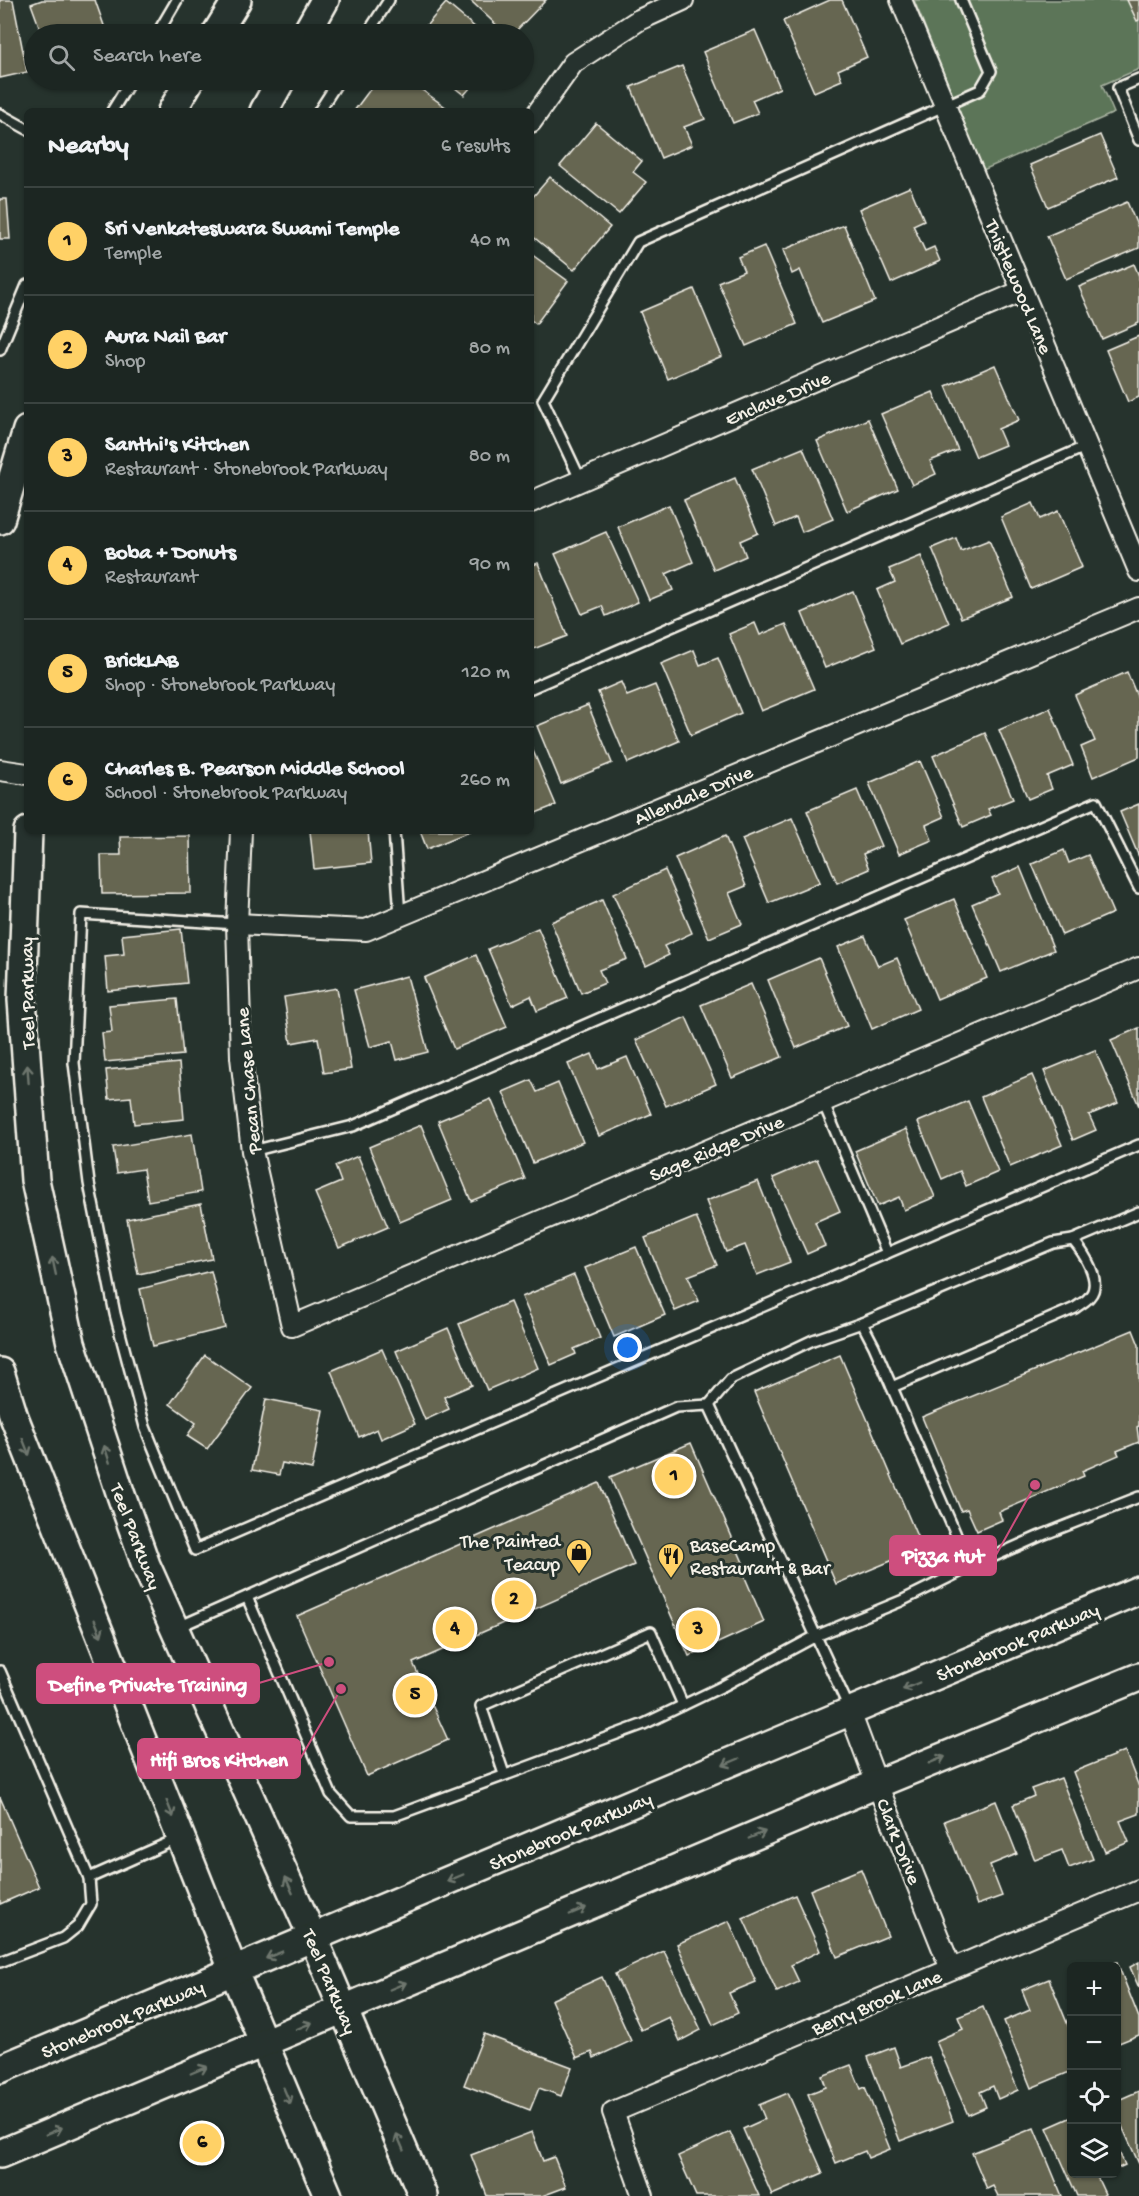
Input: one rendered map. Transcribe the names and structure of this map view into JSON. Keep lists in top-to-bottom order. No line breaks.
{"streets":{"main road":["Teel Parkway","Stonebrook Parkway"],"street":["Thistlewood Lane","Enclave Drive","Allendale Drive","Pecan Chase Lane","Sage Ridge Drive","Clark Drive","Berry Brook Lane"]},"crossings":[["Thistlewood Lane","Enclave Drive"],["Allendale Drive","Pecan Chase Lane"],["Teel Parkway","Stonebrook Parkway"],["Pecan Chase Lane","Sage Ridge Drive"],["Stonebrook Parkway","Clark Drive"],["Clark Drive","Berry Brook Lane"]],"places":{"other":["Pizza Hut","Define Private Training","Hifi Bros Kitchen"],"shop":["The Painted Teacup"],"restaurant":["BaseCamp Restaurant & Bar"]},"page":{"search":"Search here","heading":["Nearby","6 results"],"list":[{"mark":"1","name":"Sri Venkateswara Swami Temple","note":"Temple","value":"40 m"},{"mark":"2","name":"Aura Nail Bar","note":"Shop","value":"80 m"},{"mark":"3","name":"Santhi's Kitchen","note":"Restaurant · Stonebrook Parkway","value":"80 m"},{"mark":"4","name":"Boba + Donuts","note":"Restaurant","value":"90 m"},{"mark":"5","name":"BrickLAB","note":"Shop · Stonebrook Parkway","value":"120 m"},{"mark":"6","name":"Charles B. Pearson Middle School","note":"School · Stonebrook Parkway","value":"260 m"}],"pins":["1","2","4","3","5","6"],"map_buttons":["+","−"]}}
